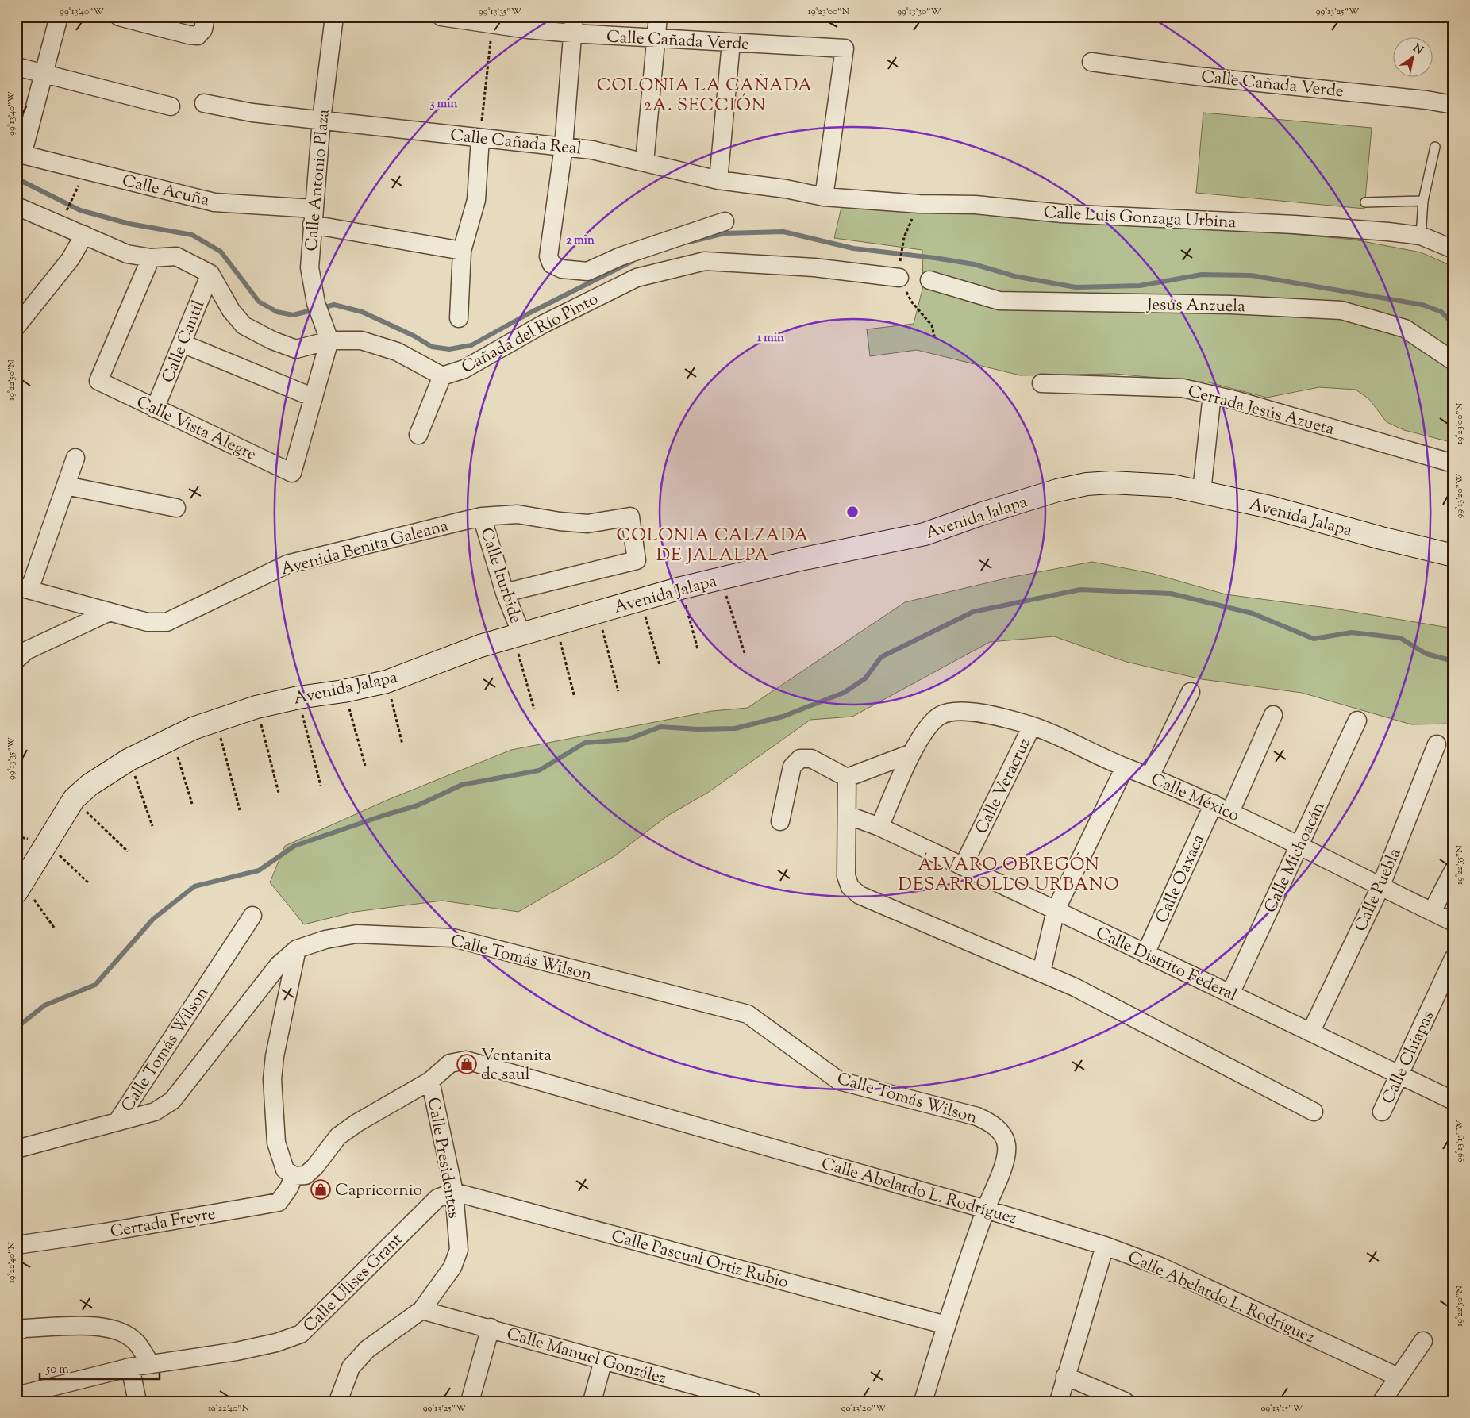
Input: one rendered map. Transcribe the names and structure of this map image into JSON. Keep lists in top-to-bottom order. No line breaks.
{"streets":{"street":["Calle Cañada Verde","Calle Cañada Real","Calle Antonio Plaza","Calle Acuña","Calle Luis Gonzaga Urbina","Jesús Anzuela","Cañada del Río Pinto","Calle Cantil","Cerrada Jesús Azueta","Calle Vista Alegre","Avenida Jalapa","Avenida Benita Galeana","Calle Iturbide","Calle Veracruz","Calle México","Calle Michoacán","Calle Oaxaca","Calle Puebla","Calle Tomás Wilson","Calle Distrito Federal","Calle Chiapas","Calle Presidentes","Calle Abelardo L. Rodríguez","Cerrada Freyre","Calle Pascual Ortiz Rubio","Calle Ulises Grant","Calle Manuel González"]},"crossings":[["Calle Cañada Verde","Calle Cañada Real"],["Calle Cañada Verde","Calle Luis Gonzaga Urbina"],["Calle Cañada Real","Calle Antonio Plaza"],["Calle Cañada Real","Calle Luis Gonzaga Urbina"],["Calle Antonio Plaza","Calle Acuña"],["Calle Antonio Plaza","Cañada del Río Pinto"],["Calle Antonio Plaza","Calle Vista Alegre"],["Cañada del Río Pinto","Calle Cantil"],["Cañada del Río Pinto","Calle Vista Alegre"],["Calle Cantil","Calle Vista Alegre"],["Avenida Jalapa","Calle Iturbide"],["Avenida Benita Galeana","Calle Iturbide"],["Calle Veracruz","Calle México"],["Calle Veracruz","Calle Distrito Federal"],["Calle México","Calle Michoacán"],["Calle México","Calle Oaxaca"],["Calle México","Calle Puebla"],["Calle Michoacán","Calle Distrito Federal"],["Calle Oaxaca","Calle Distrito Federal"],["Calle Puebla","Calle Distrito Federal"],["Calle Tomás Wilson","Calle Abelardo L. Rodríguez"],["Calle Distrito Federal","Calle Chiapas"],["Calle Presidentes","Calle Abelardo L. Rodríguez"],["Calle Presidentes","Calle Pascual Ortiz Rubio"],["Calle Presidentes","Calle Ulises Grant"],["Calle Presidentes","Calle Manuel González"],["Calle Abelardo L. Rodríguez","Cerrada Freyre"],["Calle Pascual Ortiz Rubio","Calle Ulises Grant"]],"districts":["COLONIA LA CAÑADA 2A. SECCIÓN","COLONIA CALZADA DE JALALPA","ÁLVARO OBREGÓN DESARROLLO URBANO"],"places":{"shop":["Ventanita de saul","Capricornio"]},"scale_bar":"50 m","north":"top right","coordinates":["99°13'40\"W","99°13'35\"W","19°23'00\"N","99°13'30\"W","99°13'25\"W","19°22'50\"N","99°13'20\"W","19°22'55\"N","99°13'15\"W","19°22'40\"N"],"rings":["3 min","2 min","1 min"]}
